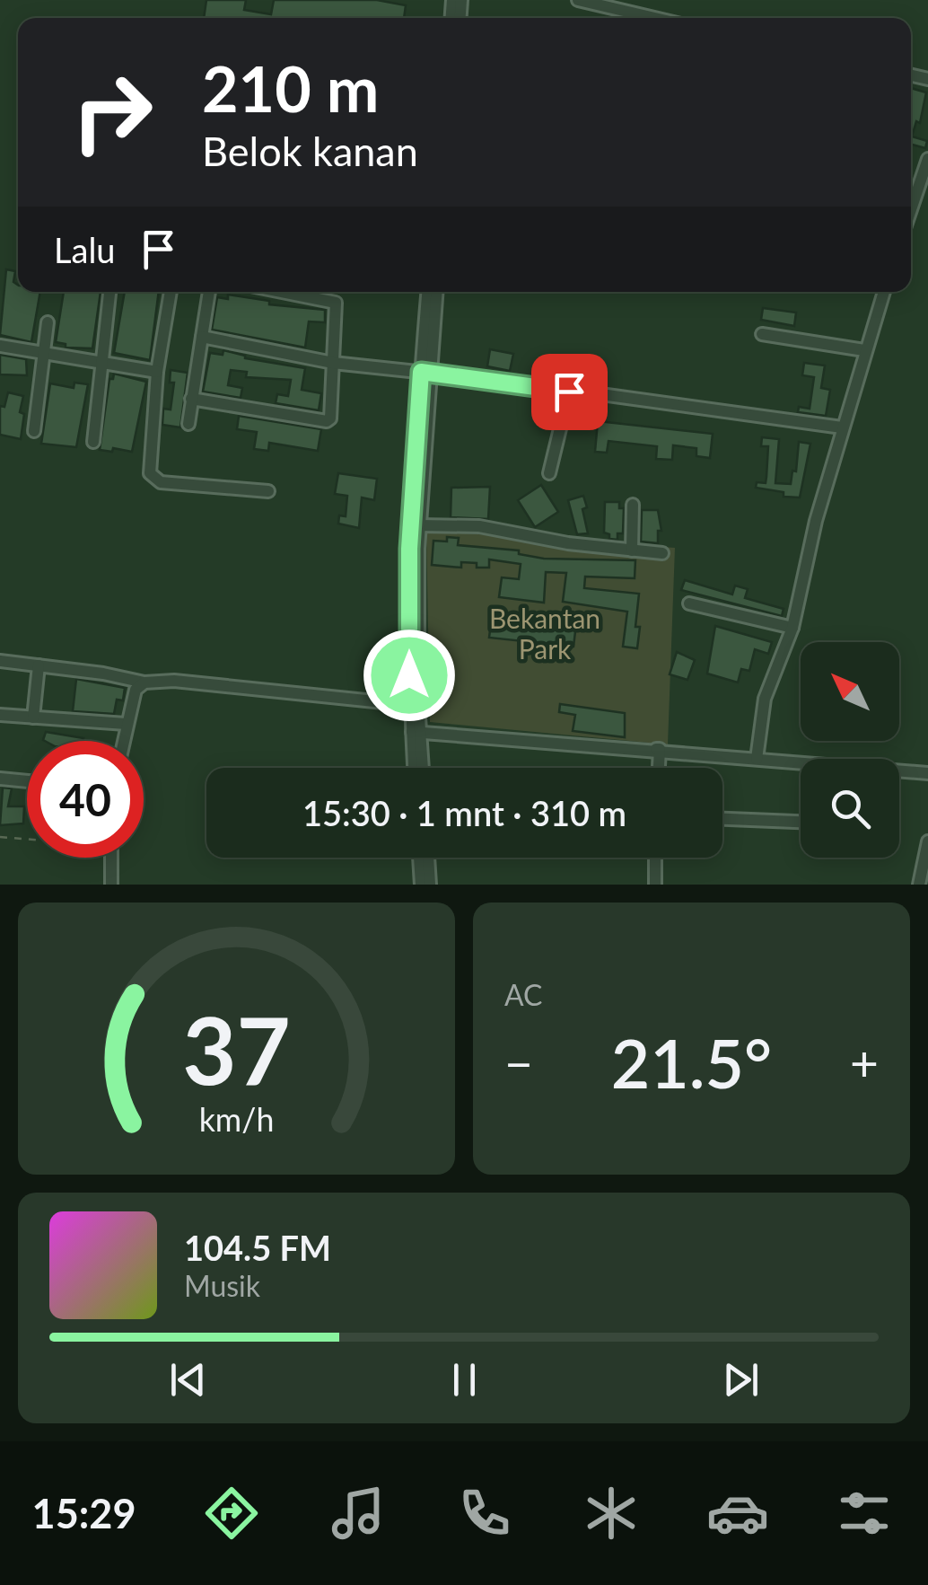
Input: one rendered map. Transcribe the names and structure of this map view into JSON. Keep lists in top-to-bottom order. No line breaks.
{"parks":["Bekantan Park"],"north":"top left","page":{"turn":["210 m","Belok kanan"],"then":"Lalu","limit":"40","trip":"15:30 · 1 mnt · 310 m","tile":"AC","heat":["−","21.5°","+"],"song":["104.5 FM","Musik"],"tabs":"15:29","gauge":["37","km/h"]}}
